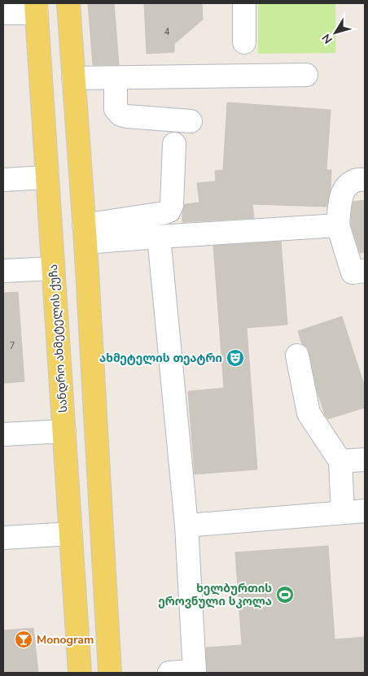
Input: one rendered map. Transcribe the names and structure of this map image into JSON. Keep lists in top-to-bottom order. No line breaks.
{"streets":{"main road":["სანდრო ახმეტელის ქუჩა"]},"places":{"theatre":["ახმეტელის თეატრი"],"sports":["ხელბურთის ეროვნული სკოლა"],"bar":["Monogram"]},"house_numbers":["4","7"],"north":"bottom left"}
